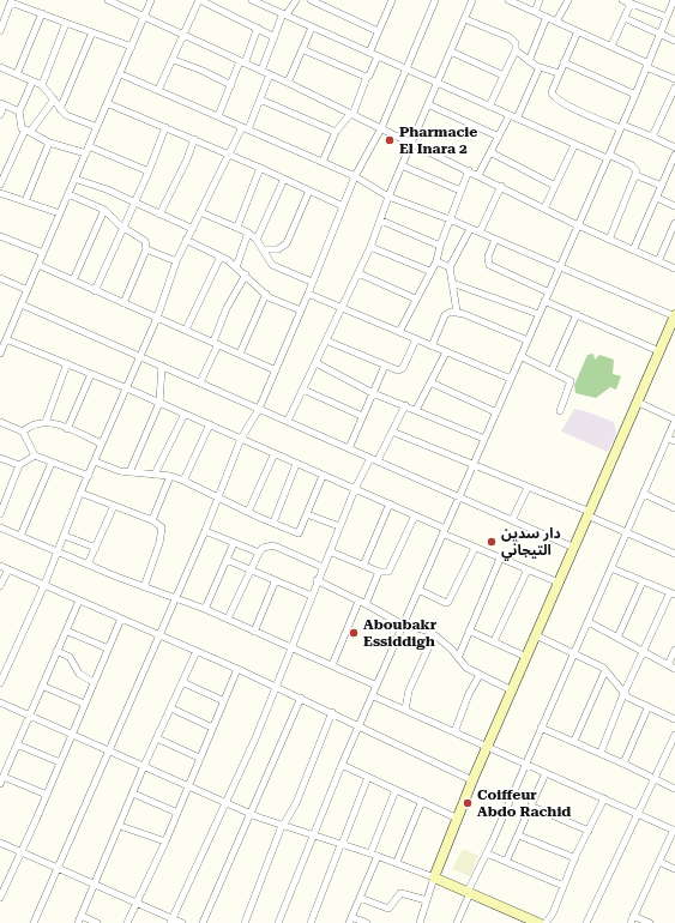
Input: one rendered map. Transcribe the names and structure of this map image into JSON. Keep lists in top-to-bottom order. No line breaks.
{"places":["Pharmacie El Inara 2","دار سدين التيجاني","Aboubakr Essiddigh","Coiffeur Abdo Rachid"]}
